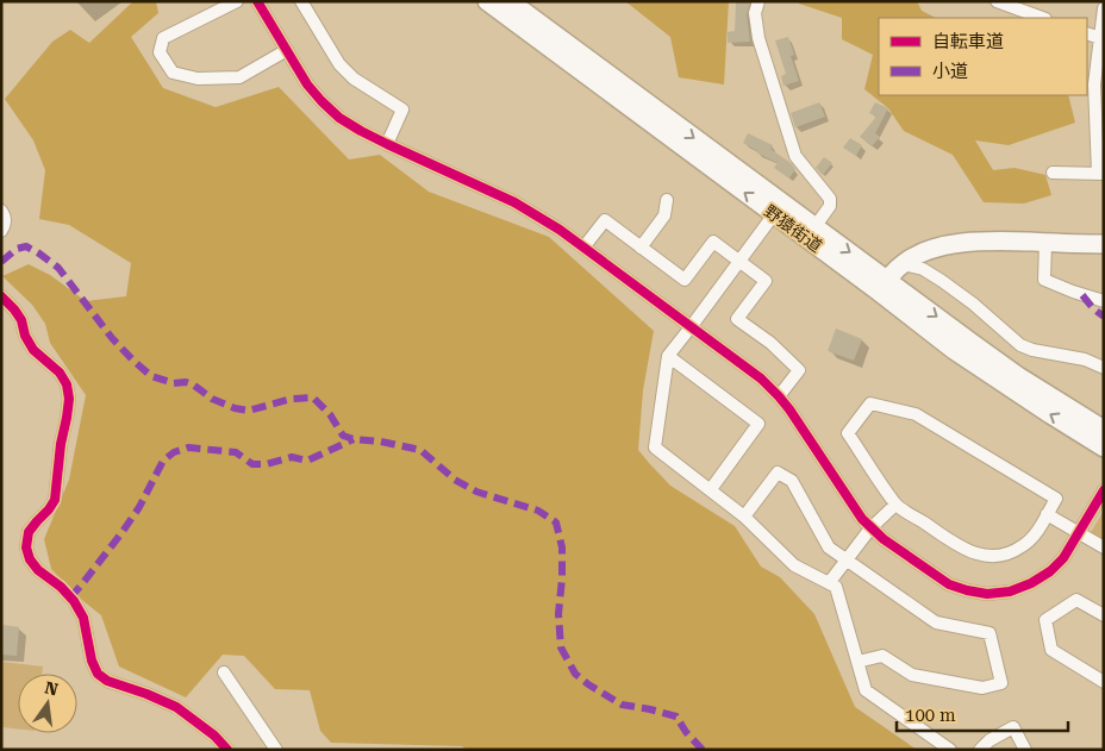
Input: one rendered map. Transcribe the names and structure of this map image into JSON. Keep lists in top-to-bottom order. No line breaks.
{"streets":{"main road":["野猿街道"]},"legend":["自転車道","小道"],"scale_bar":"100 m","north":"top"}
